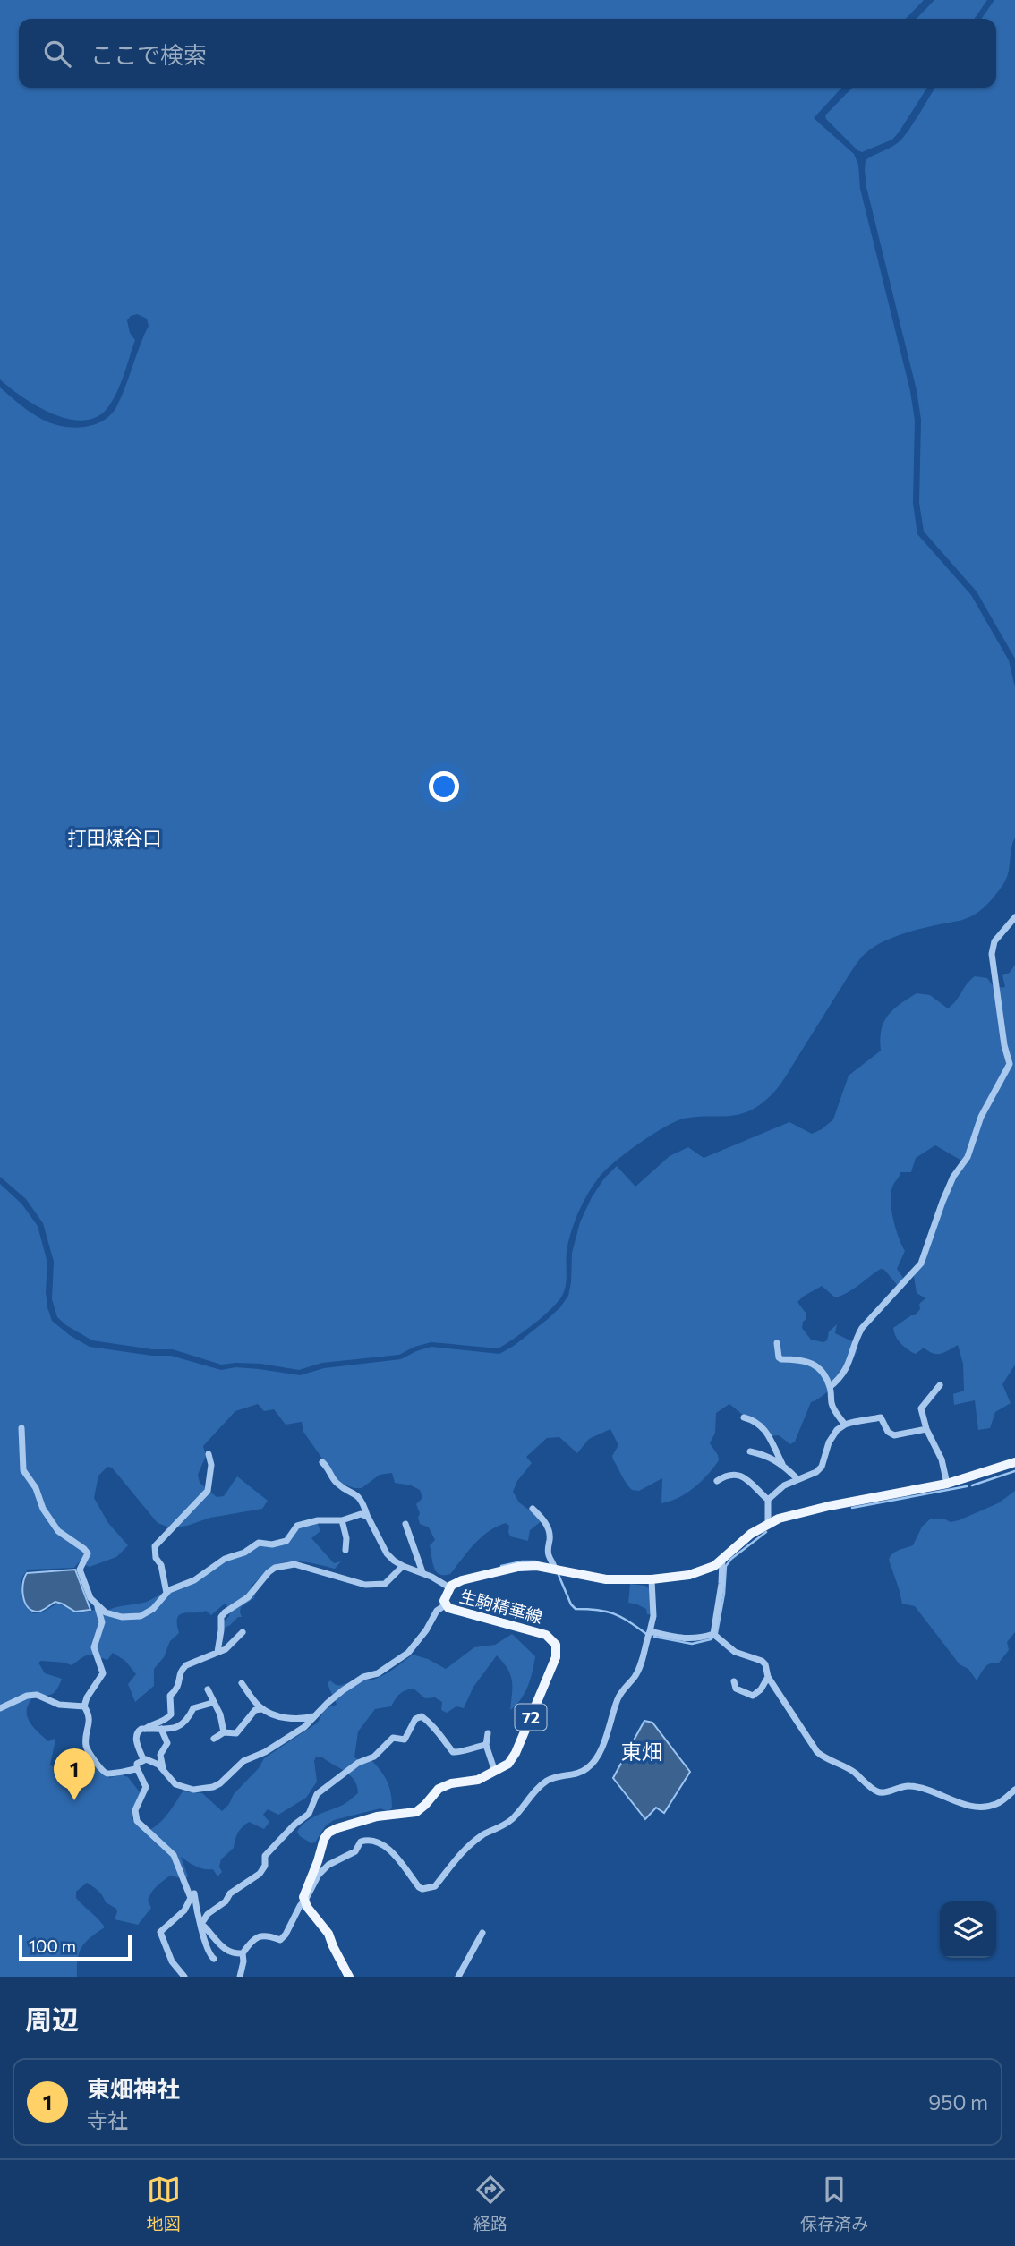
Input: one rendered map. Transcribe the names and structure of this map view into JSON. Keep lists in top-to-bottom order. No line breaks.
{"streets":{"main road":["生駒精華線","72"]},"districts":["打田煤谷口","東畑"],"scale_bar":"100 m","page":{"search":"ここで検索","pins":"1","scale":"100 m","heading":"周辺","list":[{"mark":"1","name":"東畑神社","note":"寺社","value":"950 m"}],"nav":["地図","経路","保存済み"]}}
